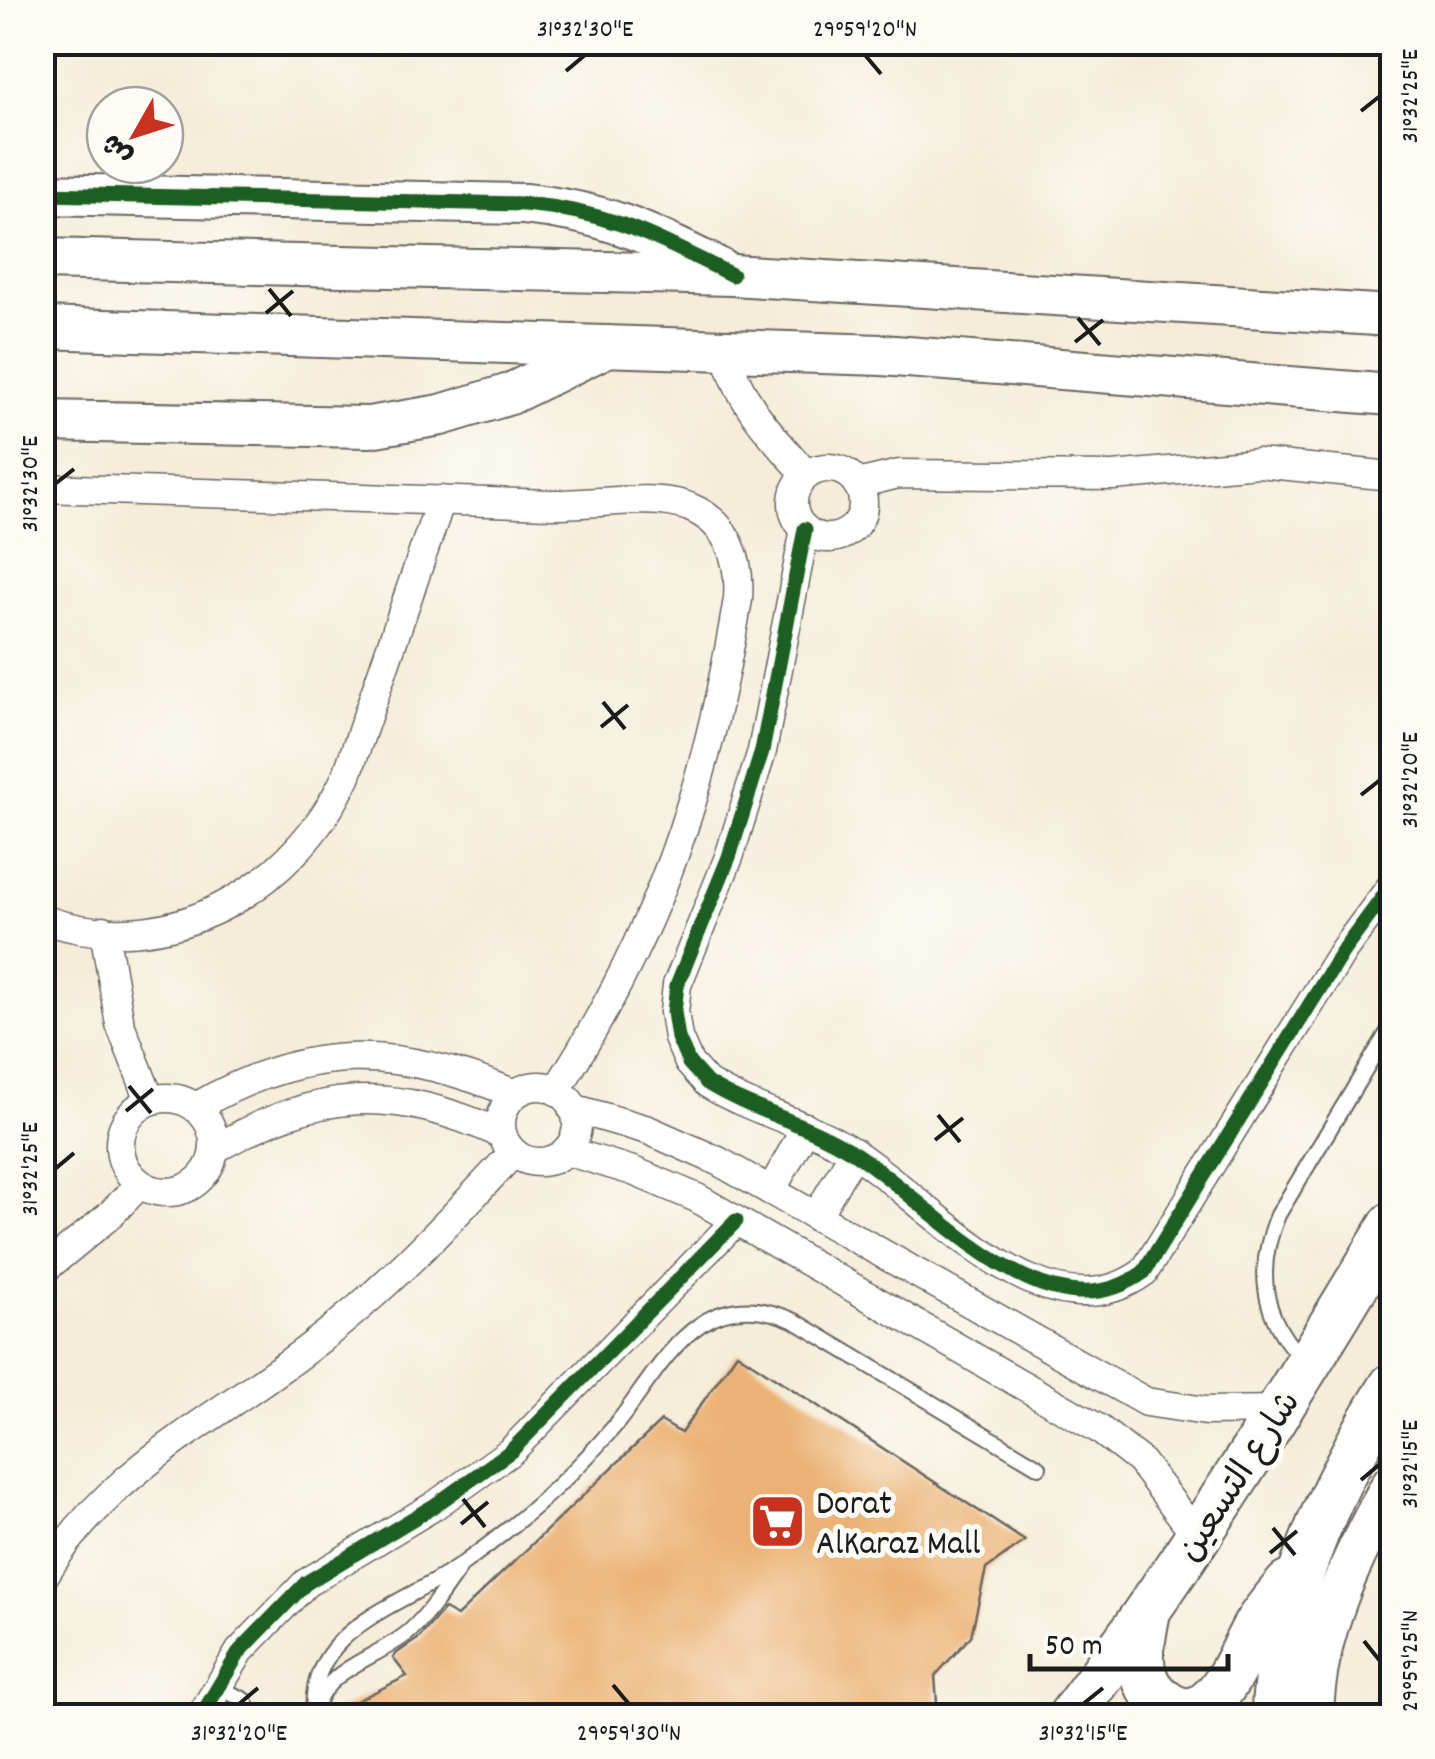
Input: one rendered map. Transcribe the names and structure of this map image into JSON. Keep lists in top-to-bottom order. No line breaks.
{"streets":{"main road":["شارع التسعين"]},"places":{"supermarket":["Dorat AlKaraz Mall"]},"scale_bar":"50 m","north":"bottom left","coordinates":["31°32'30\"E","29°59'20\"N","31°32'25\"E","31°32'20\"E","31°32'15\"E","29°59'25\"N","29°59'30\"N"]}
